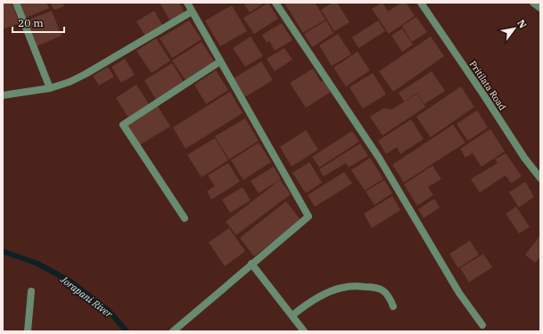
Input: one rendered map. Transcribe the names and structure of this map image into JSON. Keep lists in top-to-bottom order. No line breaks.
{"streets":{"street":["Pritilata Road"]},"water":["Jorapani River"],"scale_bar":"20 m","north":"top right"}
